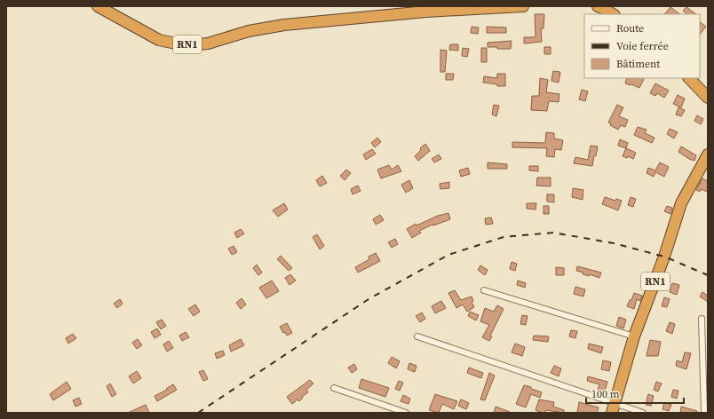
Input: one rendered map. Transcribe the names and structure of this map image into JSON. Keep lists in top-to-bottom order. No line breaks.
{"streets":{"highway":["RN1"]},"legend":["Route","Voie ferrée","Bâtiment"],"scale_bar":"100 m"}
